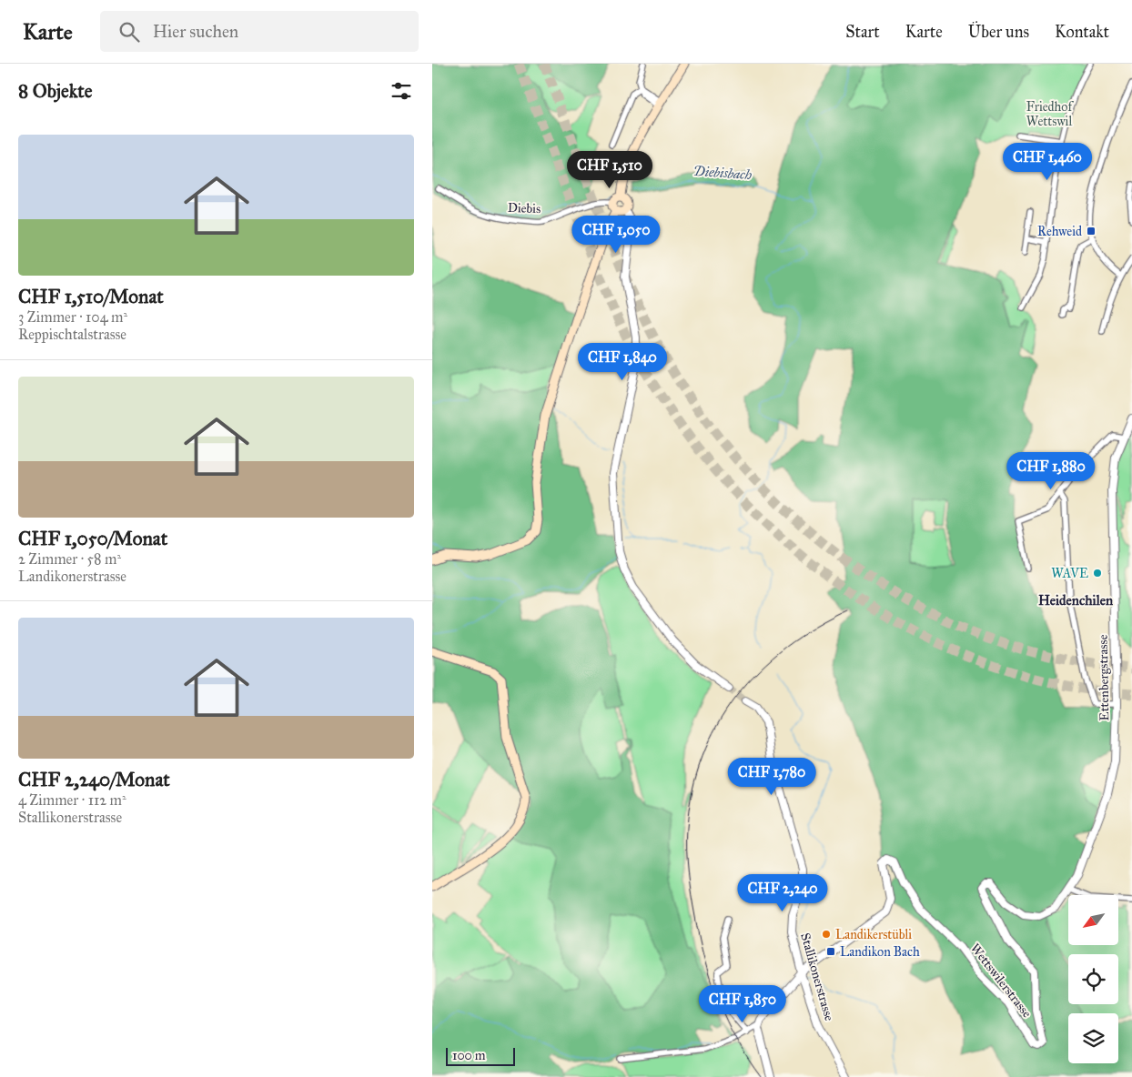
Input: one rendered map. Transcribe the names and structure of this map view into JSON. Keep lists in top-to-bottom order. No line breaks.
{"streets":{"street":["Diebis","Ettenbergstrasse","Stallikonerstrasse","Wettswilerstrasse"]},"crossings":[["Ettenbergstrasse","Wettswilerstrasse"],["Stallikonerstrasse","Wettswilerstrasse"]],"districts":["Heidenchilen"],"water":["Diebisbach"],"parks":["Friedhof Wettswil"],"places":{"transit":["Rehweid","Landikon Bach"],"other":["WAVE","Landikerstübli"]},"scale_bar":"100 m","north":"bottom left","page":{"header":"Karte","search":"Hier suchen","nav":["Start","Karte","Über uns","Kontakt"],"heading":"8 Objekte","list":[{"name":"CHF 1,510/Monat","note":"3 Zimmer · 104 m² · Reppischtalstrasse"},{"name":"CHF 1,050/Monat","note":"2 Zimmer · 58 m² · Landikonerstrasse"},{"name":"CHF 2,240/Monat","note":"4 Zimmer · 112 m² · Stallikonerstrasse"}],"price":["CHF 1,460","CHF 1,510","CHF 1,050","CHF 1,840","CHF 1,880","CHF 1,780","CHF 2,240","CHF 1,850"],"scale":"100 m"}}
